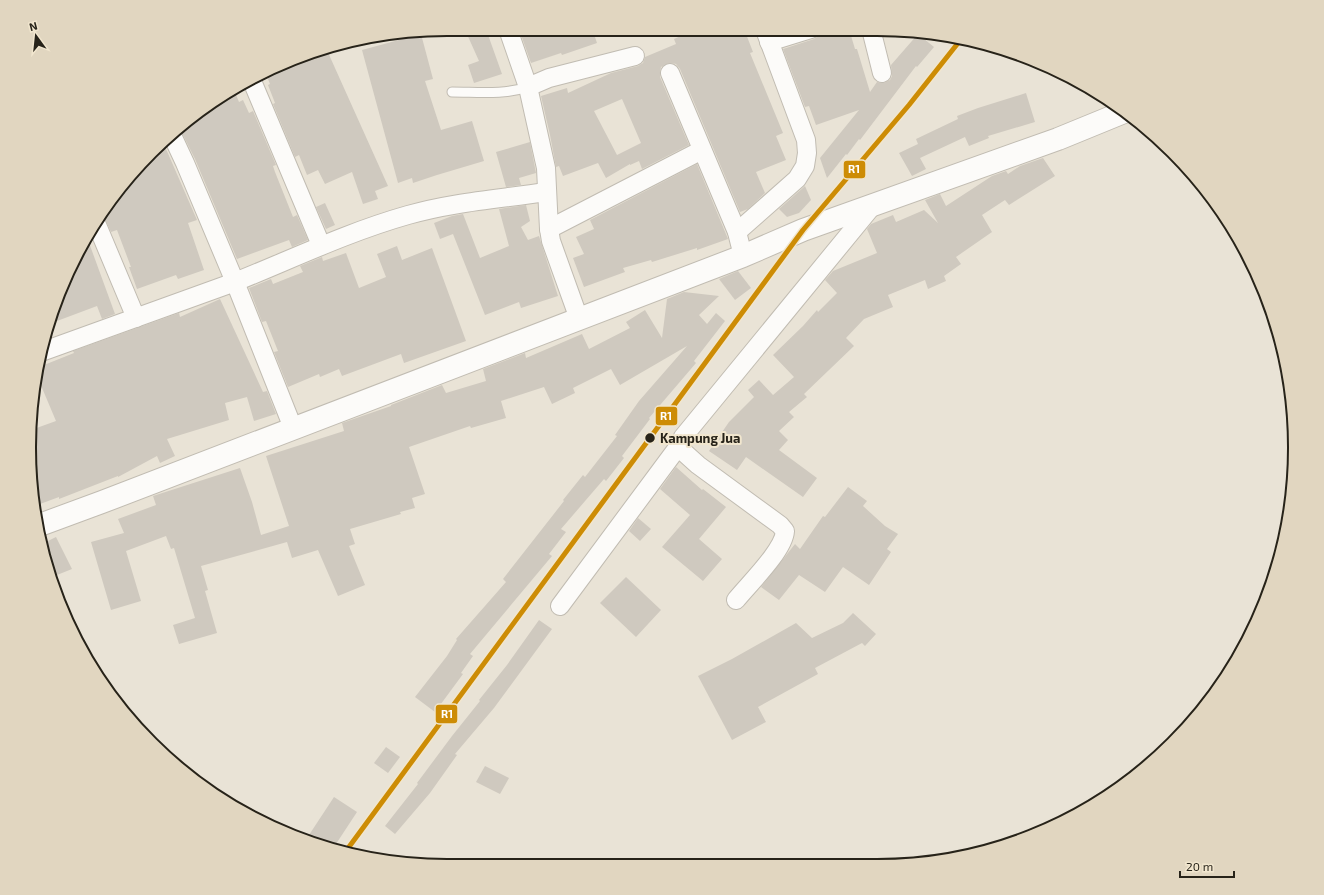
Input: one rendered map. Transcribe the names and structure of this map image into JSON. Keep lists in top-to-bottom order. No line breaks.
{"places":["Kampung Jua"],"lines":["transit line R1"],"scale_bar":"20 m","north":"top"}
